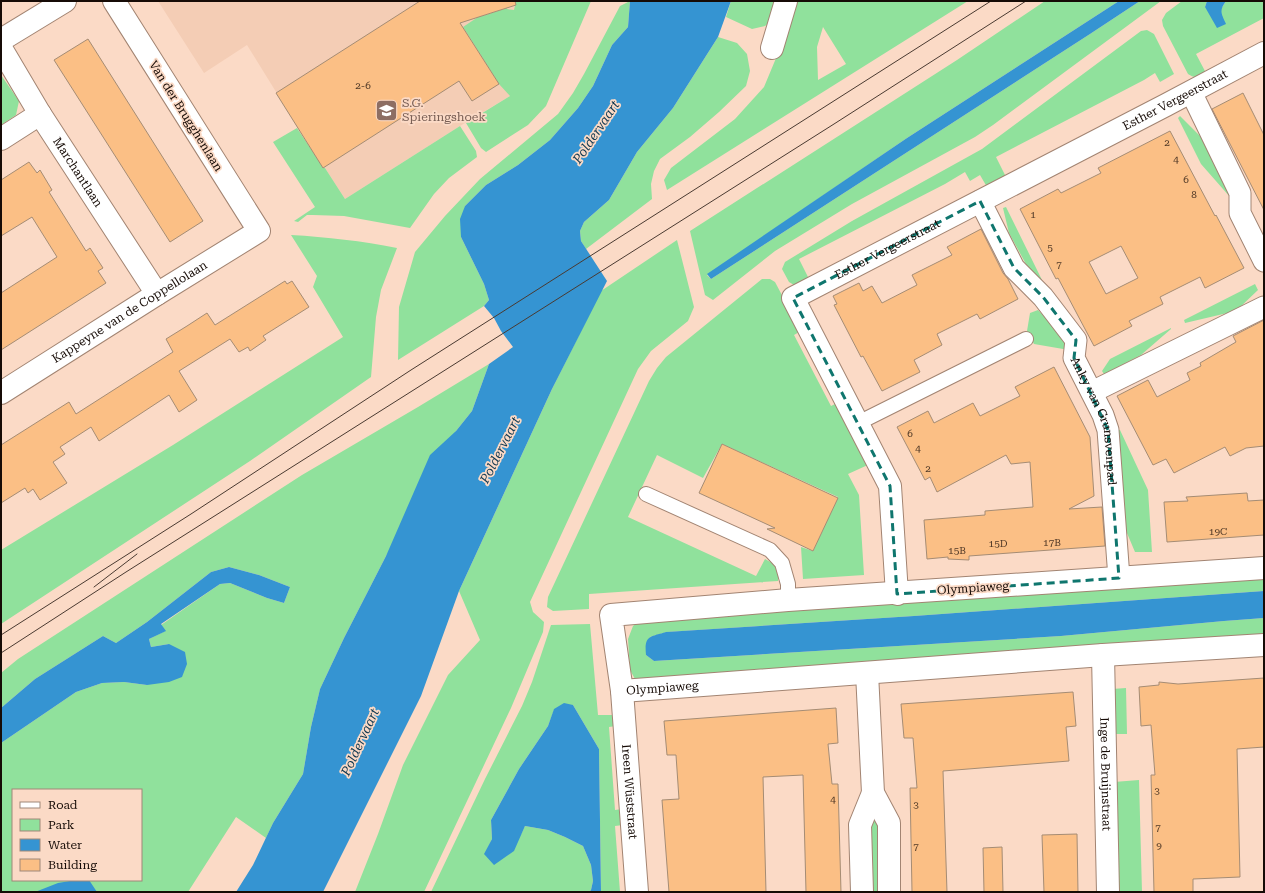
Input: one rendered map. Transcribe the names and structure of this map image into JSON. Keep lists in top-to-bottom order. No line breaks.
{"streets":{"street":["Esther Vergeerstraat","Van der Brugghenlaan","Marchantlaan","Kappeyne van de Coppellolaan","Anky van Grunsvenpad","Olympiaweg","Inge de Bruijnstraat","Ireen Wüststraat"]},"crossings":[["Esther Vergeerstraat","Anky van Grunsvenpad"],["Esther Vergeerstraat","Olympiaweg"],["Van der Brugghenlaan","Kappeyne van de Coppellolaan"],["Marchantlaan","Kappeyne van de Coppellolaan"],["Anky van Grunsvenpad","Olympiaweg"],["Olympiaweg","Inge de Bruijnstraat"],["Olympiaweg","Ireen Wüststraat"]],"water":["Poldervaart"],"places":{"school or university":["S.G. Spieringshoek"]},"house_numbers":["2-6","2","4","6","8","1","5","7","6","4","2","19C","17B","15D","15B","3","4","3","7","9","7"],"legend":["Road","Park","Water","Building"]}
